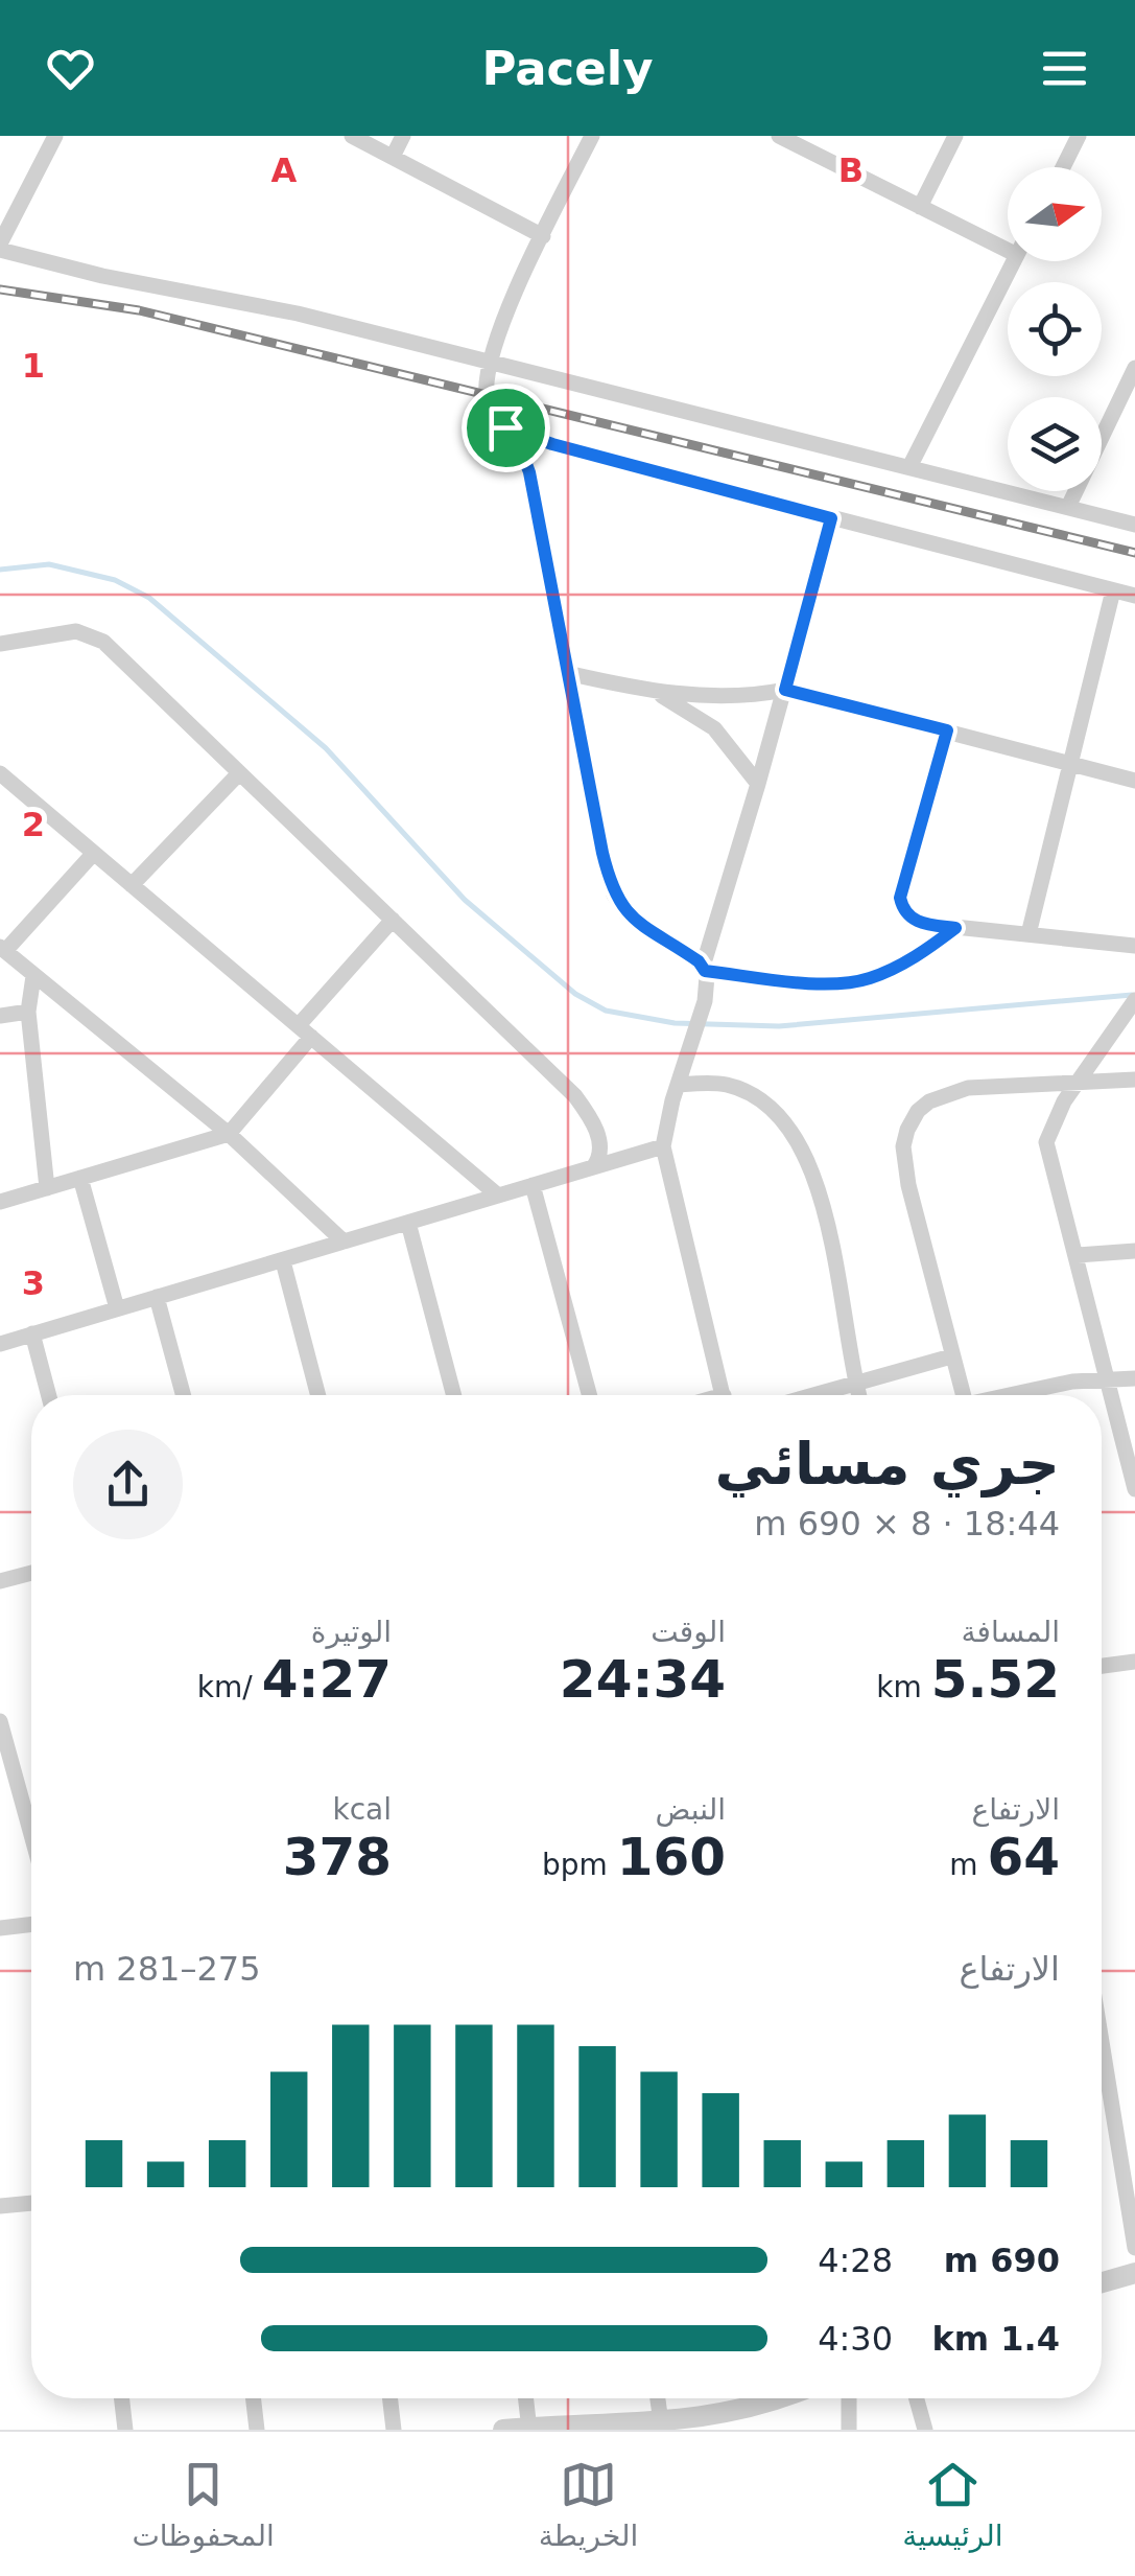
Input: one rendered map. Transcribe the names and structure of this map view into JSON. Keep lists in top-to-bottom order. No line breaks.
{"north":"right","page":{"header":"Pacely","heading":["جري مسائي","18:44 · 8 × 690 m"],"stats":[["المسافة","5.52 km"],["الوقت","24:34"],["الوتيرة","4:27 /km"],["الارتفاع","64 m"],["النبض","160 bpm"],["kcal","378"]],"chart":["الارتفاع","275–281 m"],"list":[{"name":"690 m","note":"4:28"},{"name":"1.4 km","note":"4:30"}],"tabs":["الرئيسية","الخريطة","المحفوظات"]},"grid":{"columns":["A","B"],"rows":["1","2","3"]}}
